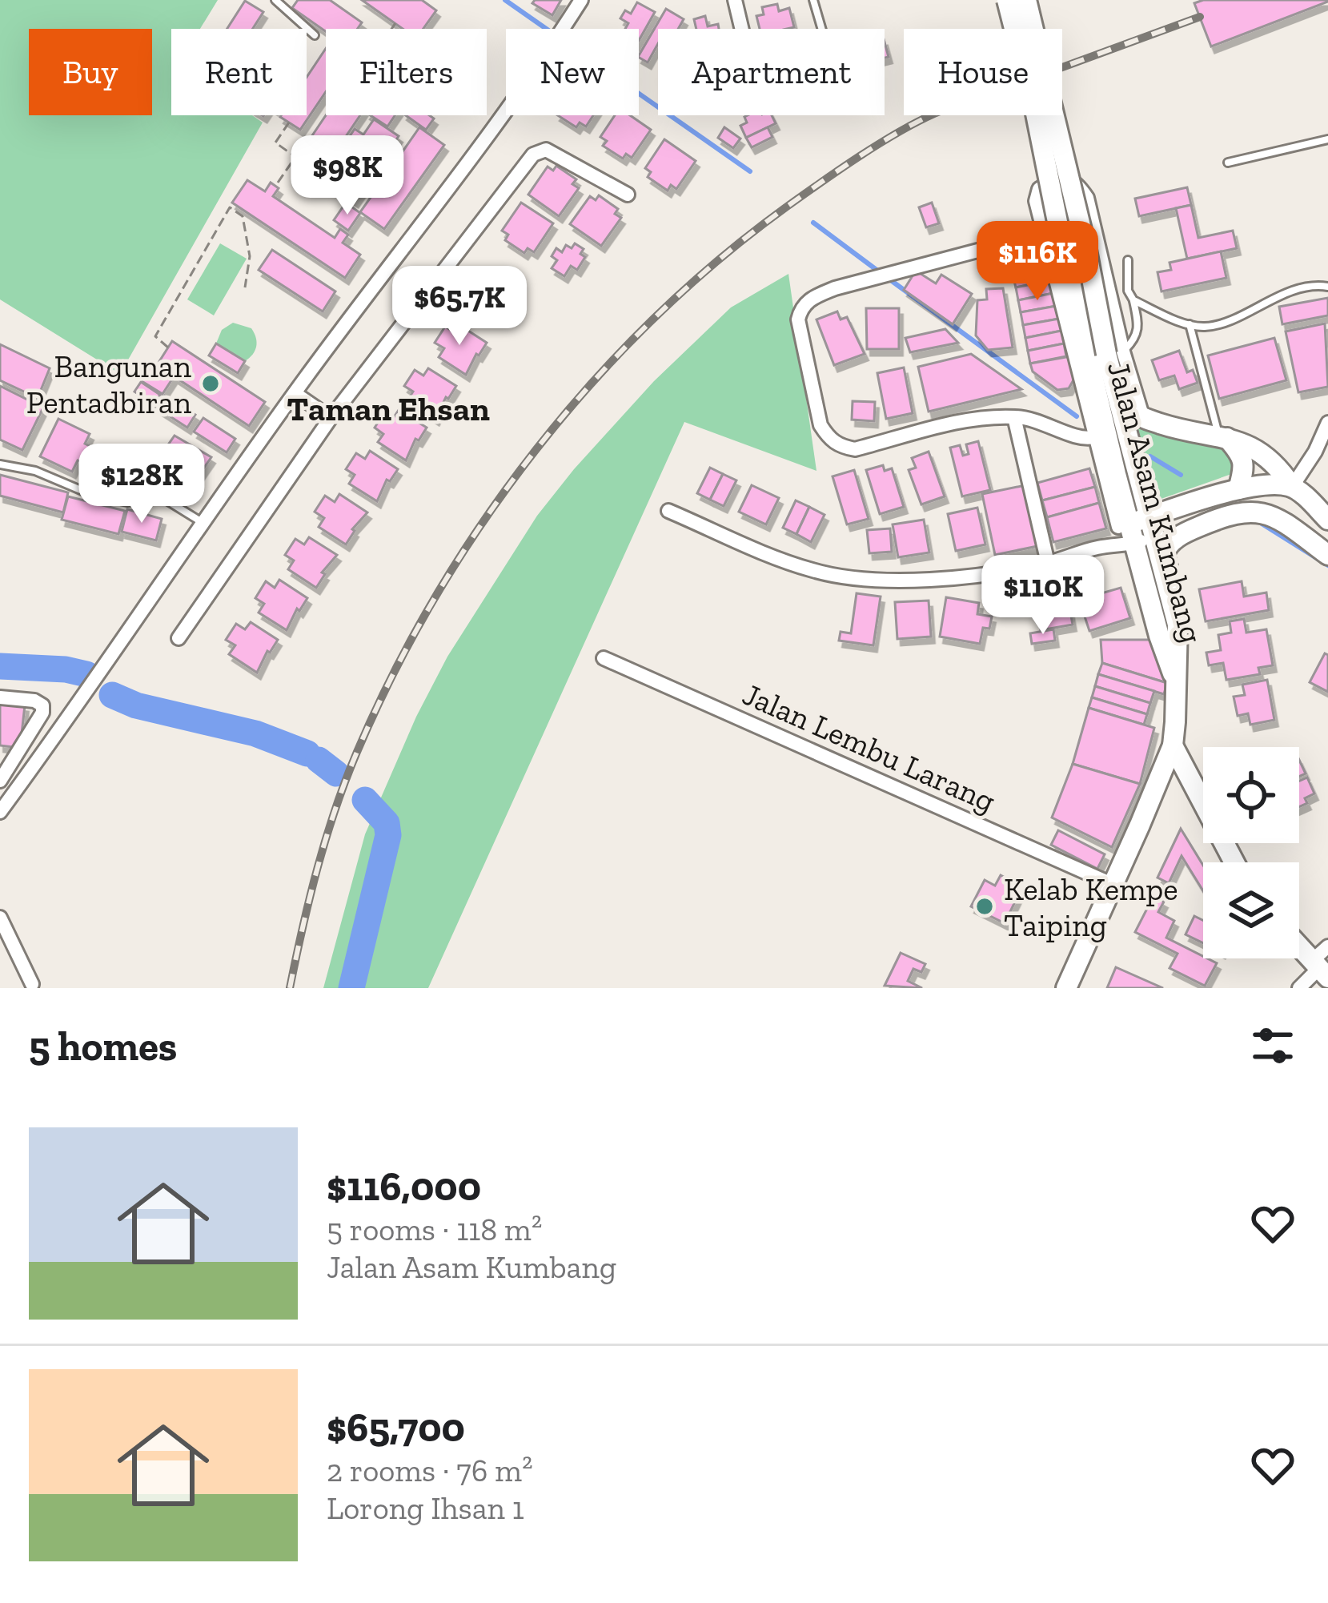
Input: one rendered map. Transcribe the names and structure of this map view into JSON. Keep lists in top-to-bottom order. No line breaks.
{"streets":{"main road":["Jalan Asam Kumbang"],"street":["Jalan Lembu Larang"]},"crossings":[["Jalan Asam Kumbang","Jalan Lembu Larang"]],"districts":["Taman Ehsan"],"places":["Bangunan Pentadbiran","Kelab Kempe Taiping"],"page":{"chip":["Buy","Rent","Filters","New","Apartment","House"],"price":["$98K","$116K","$65.7K","$128K","$110K"],"heading":"5 homes","list":[{"name":"$116,000","note":"5 rooms · 118 m² · Jalan Asam Kumbang"},{"name":"$65,700","note":"2 rooms · 76 m² · Lorong Ihsan 1"}]}}
